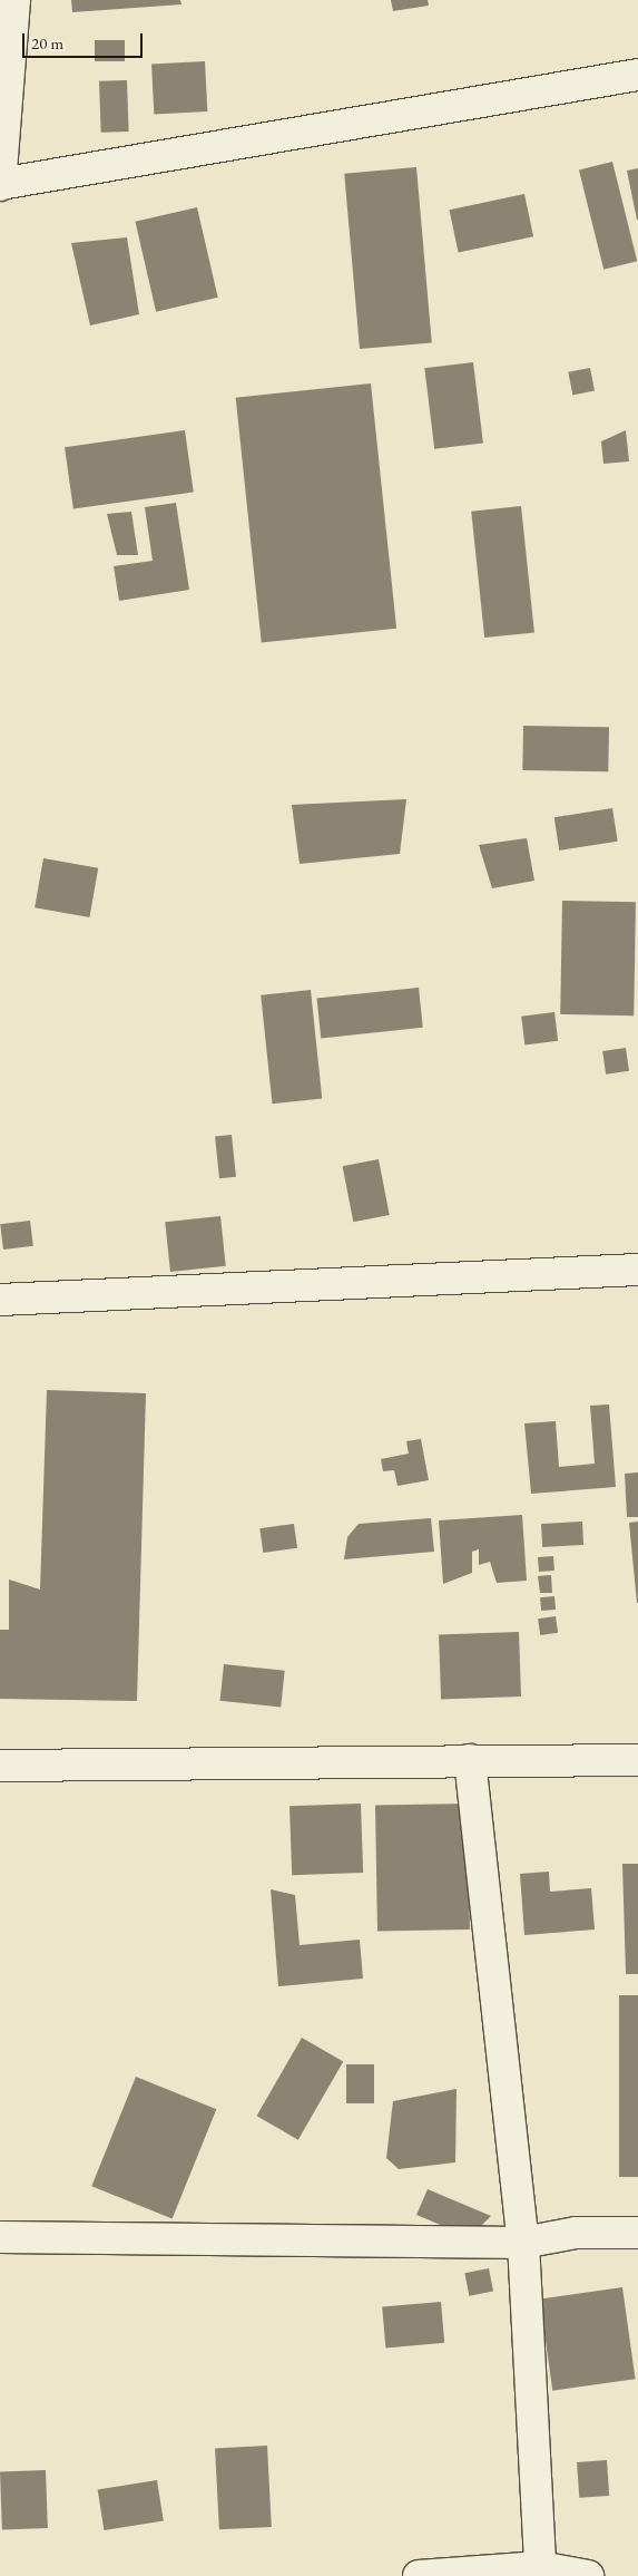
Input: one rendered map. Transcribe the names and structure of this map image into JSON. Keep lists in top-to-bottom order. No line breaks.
{"scale_bar":"20 m"}
